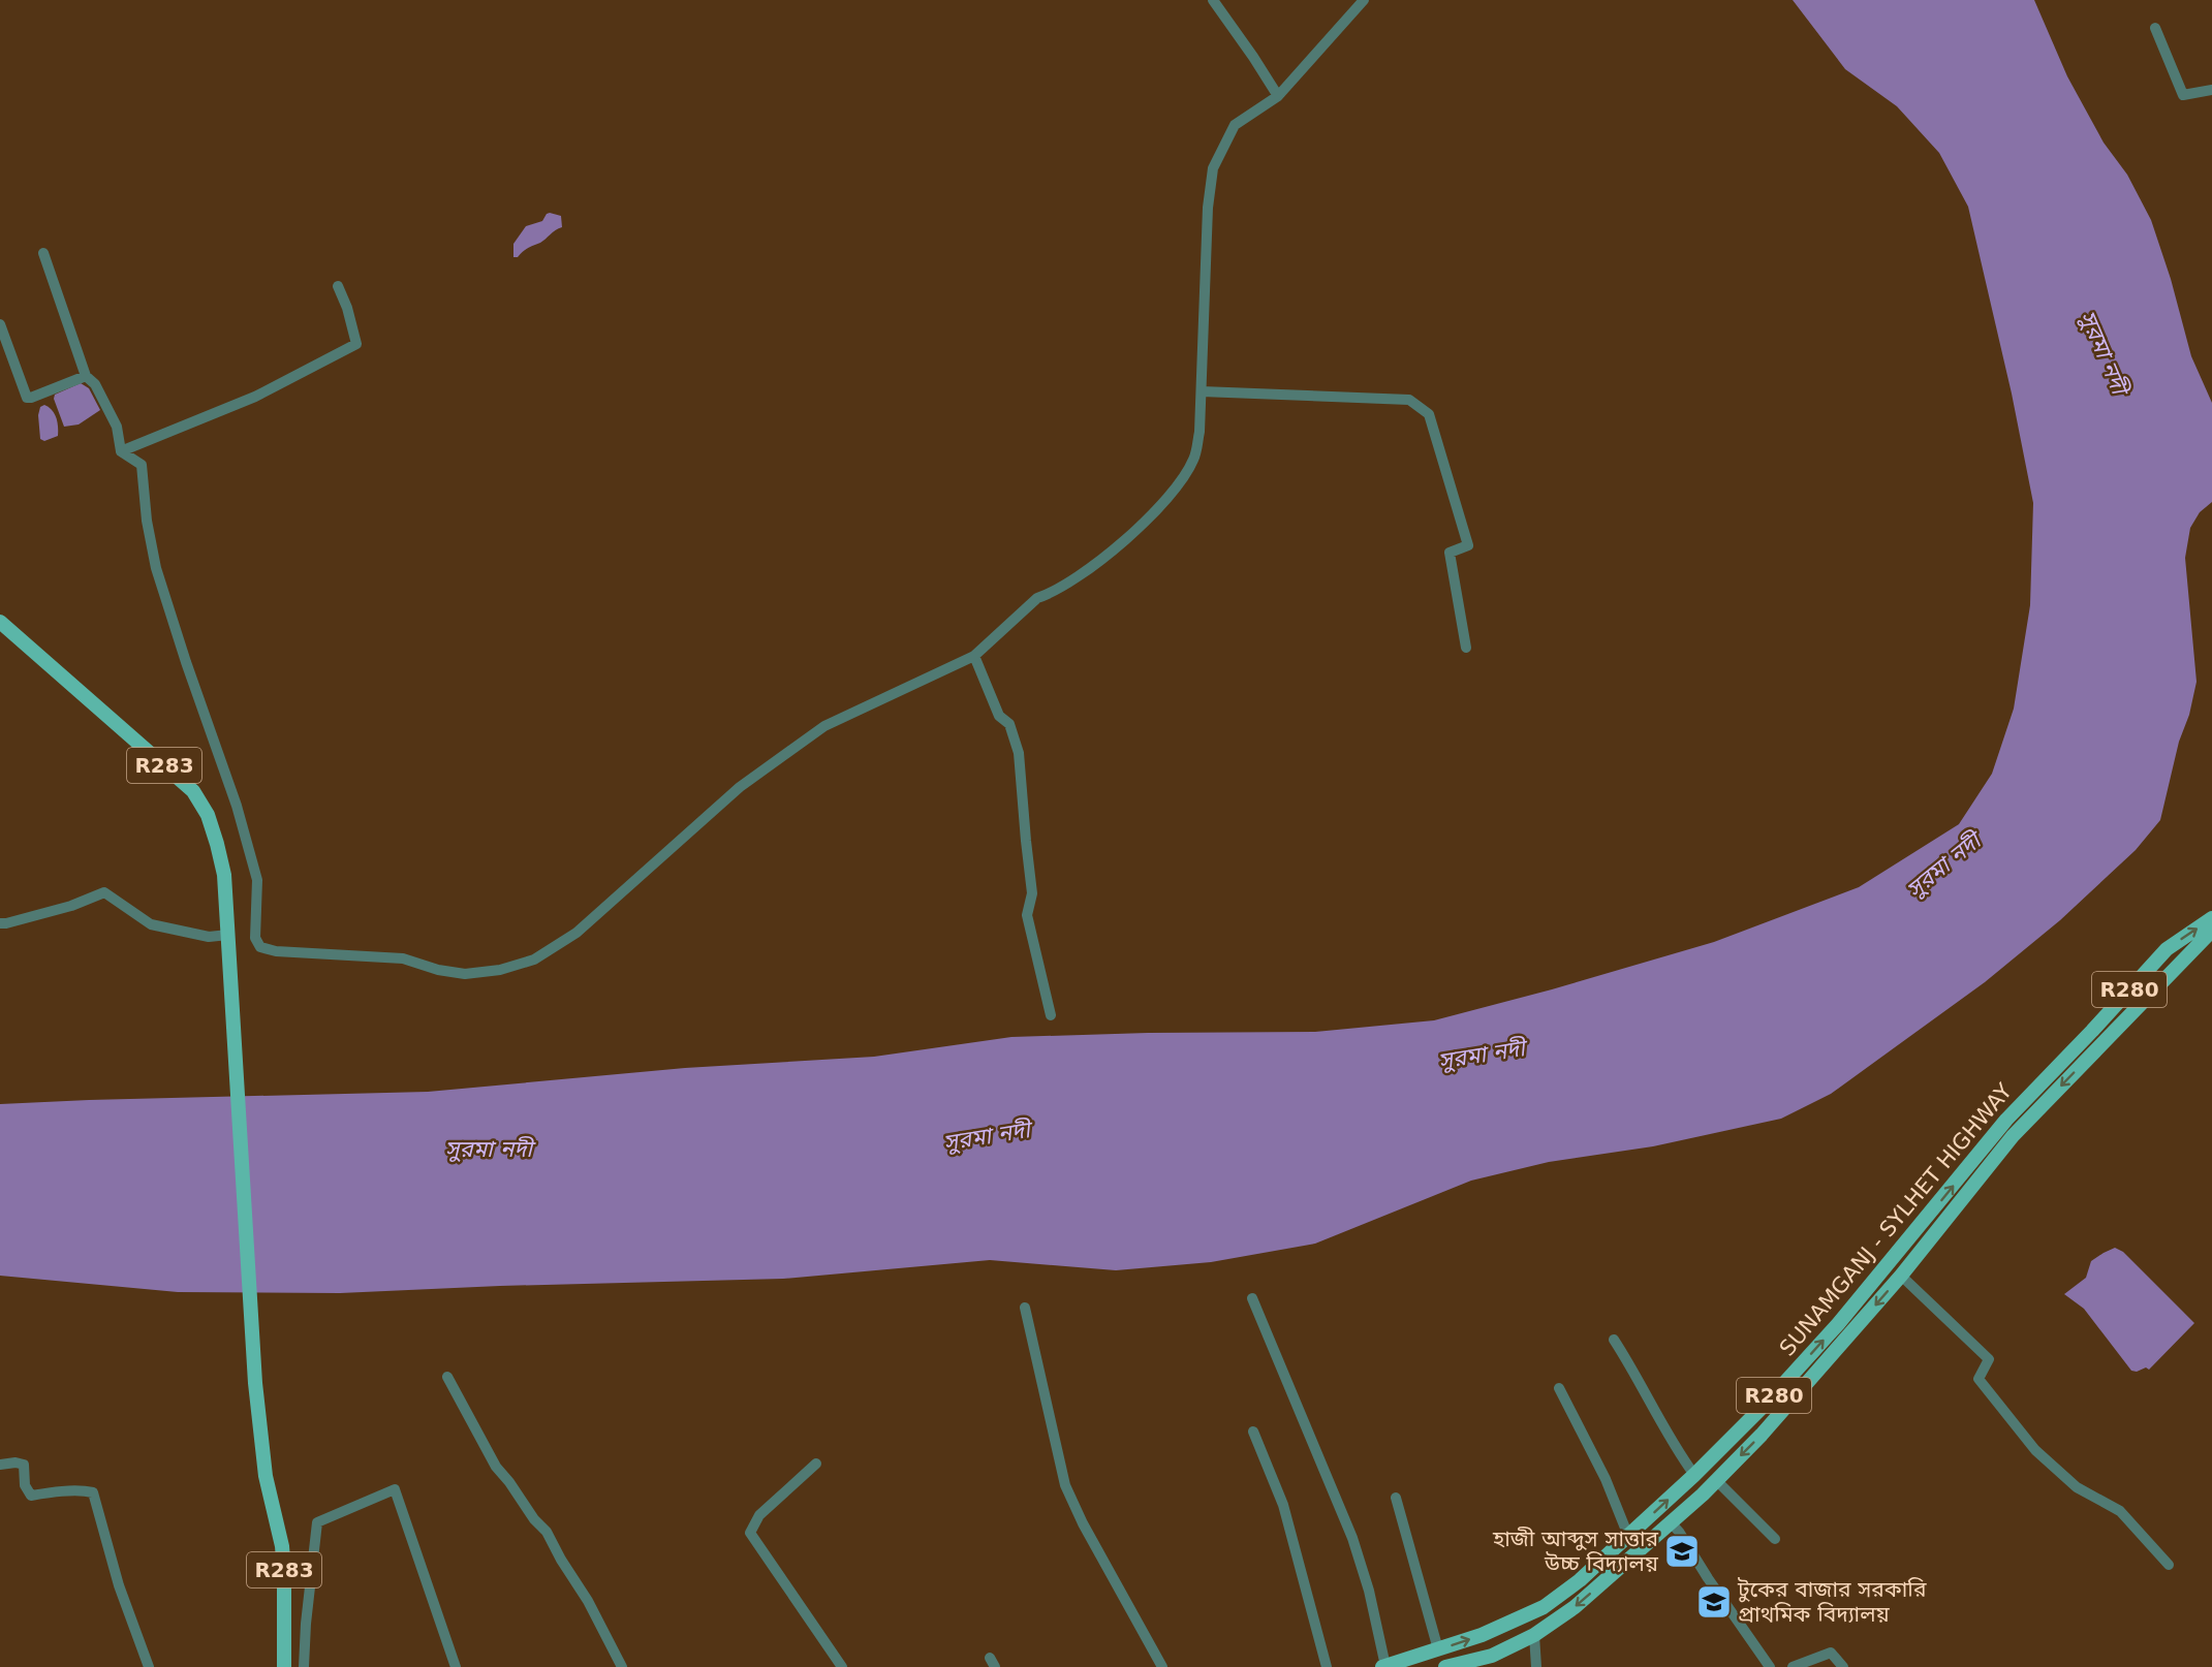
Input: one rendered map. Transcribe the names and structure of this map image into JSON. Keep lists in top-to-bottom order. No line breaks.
{"streets":{"main road":["R283","R280","SUNAMGANJ - SYLHET HIGHWAY"]},"water":["সুরমা নদী"],"places":{"school or university":["হাজী আব্দুস সাত্তার উচ্চ বিদ্যালয়","টুকের বাজার সরকারি প্রাথমিক বিদ্যালয়"]}}
